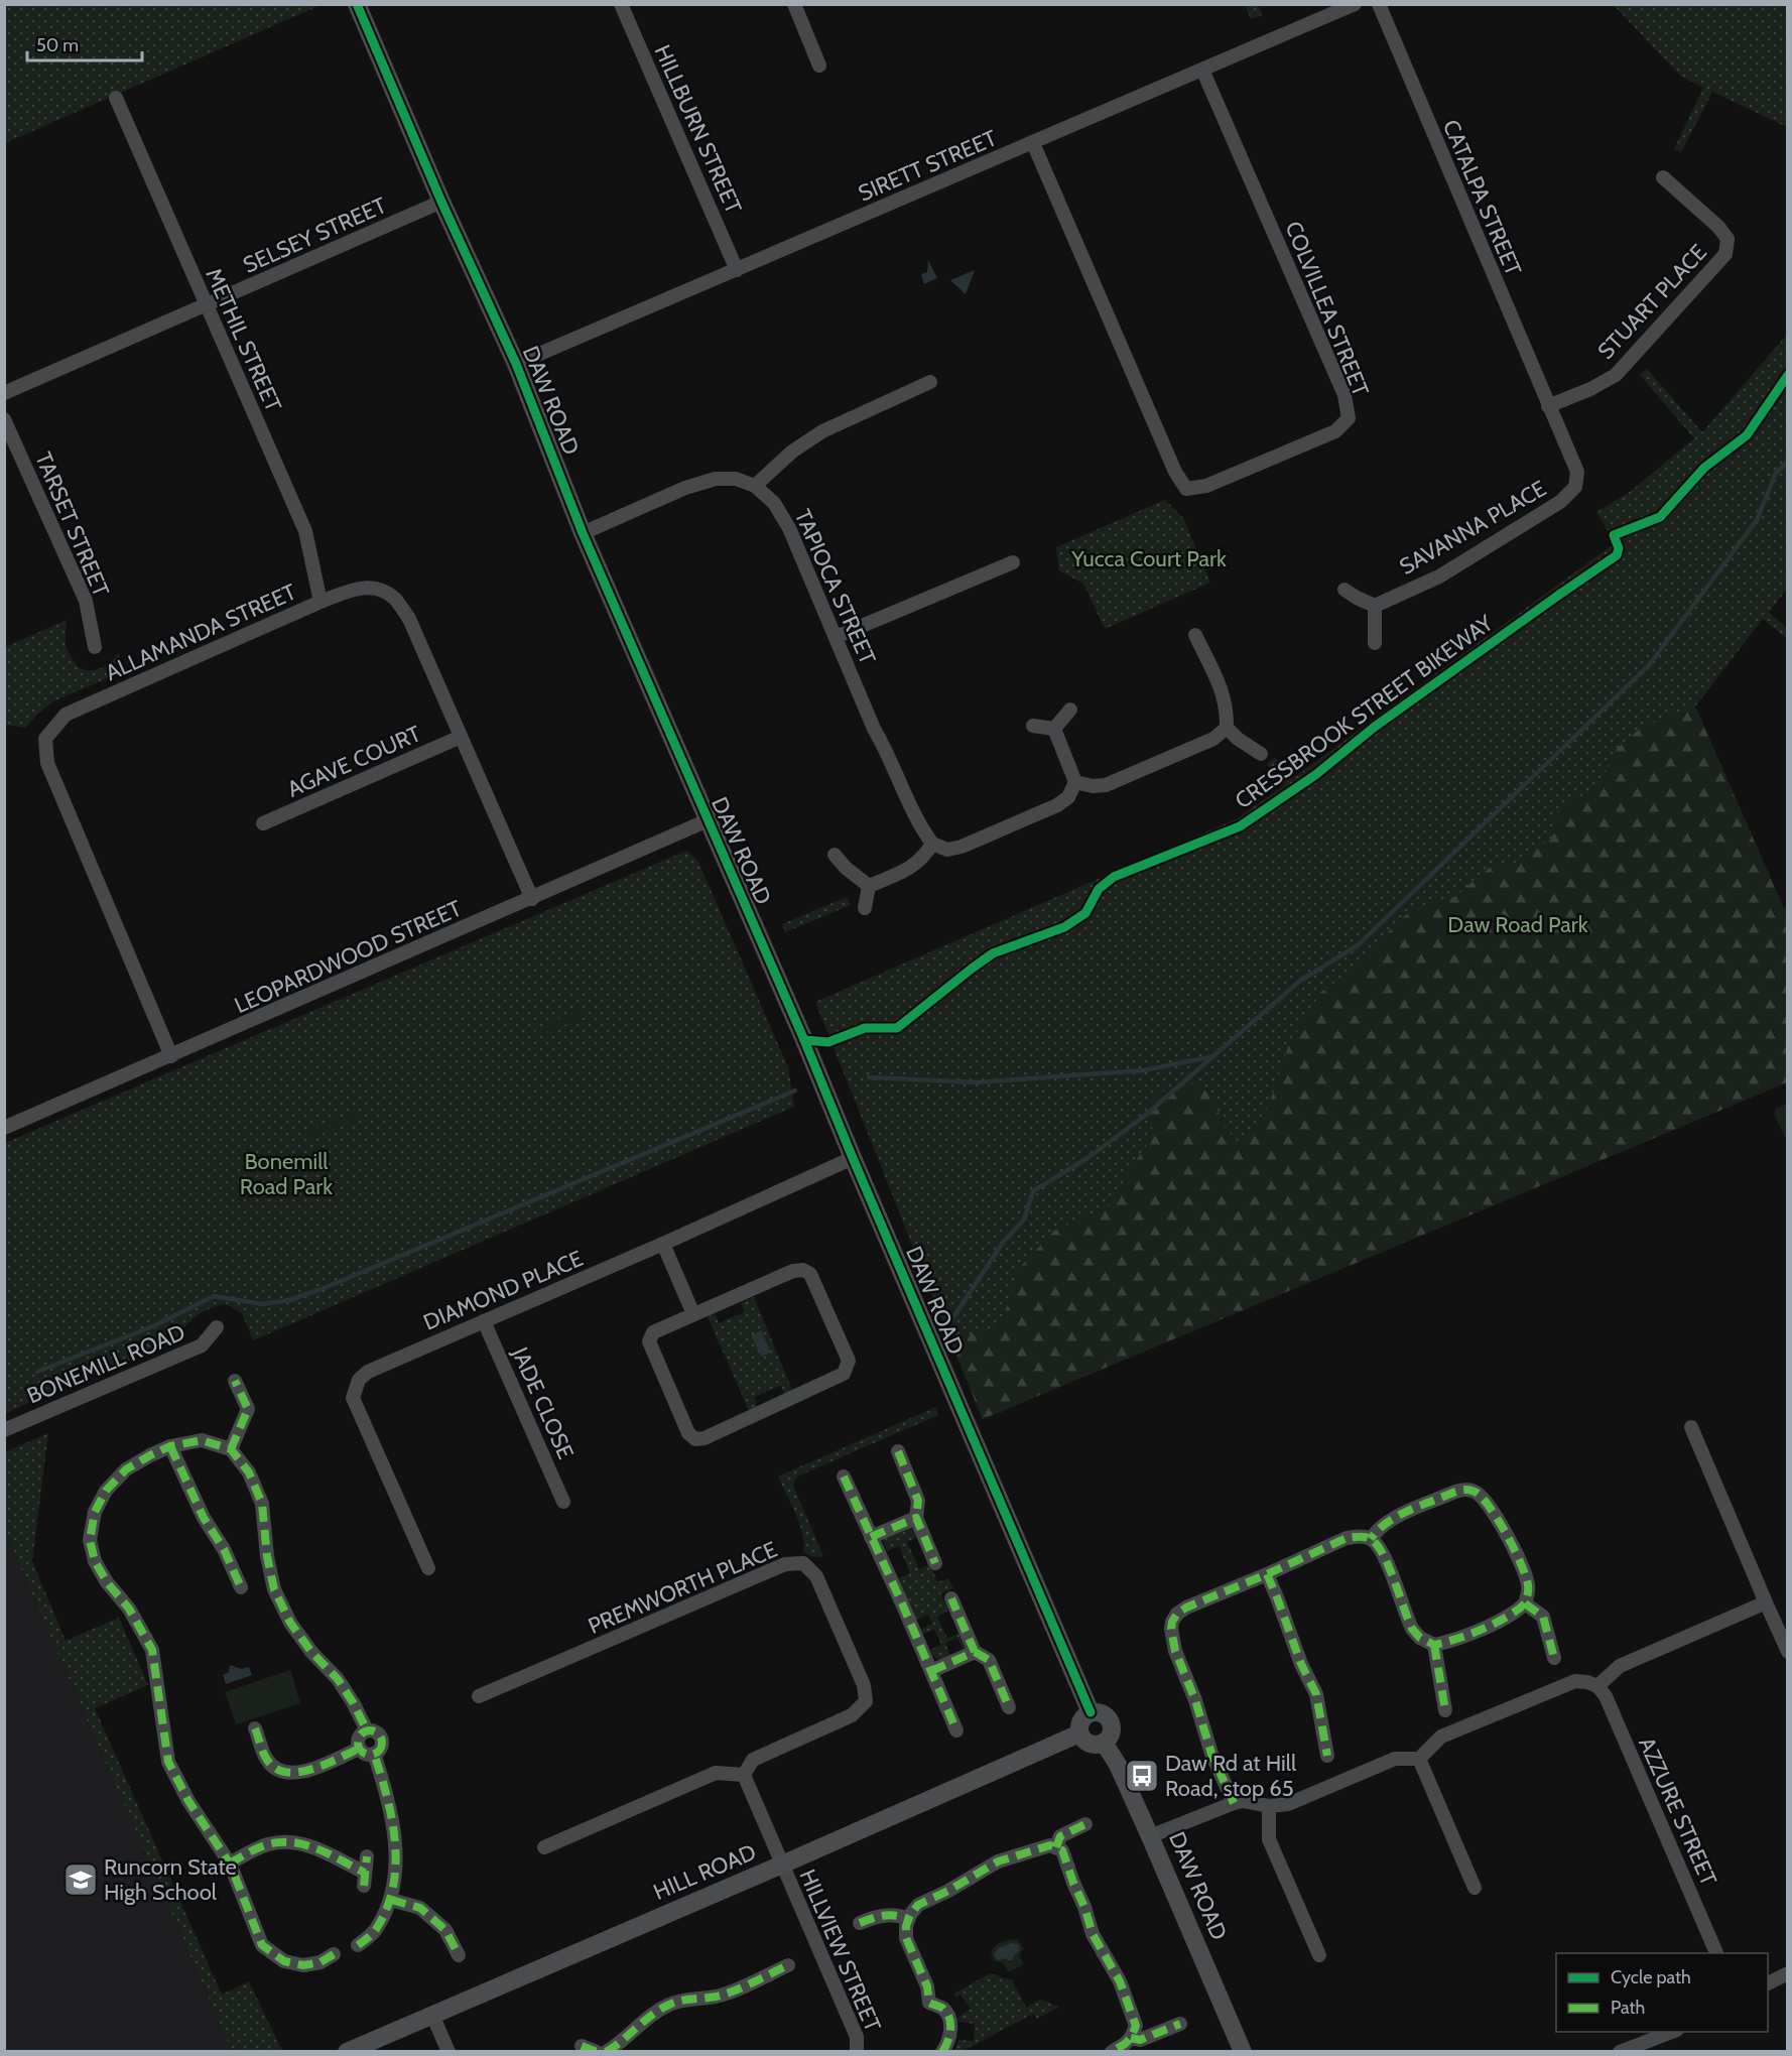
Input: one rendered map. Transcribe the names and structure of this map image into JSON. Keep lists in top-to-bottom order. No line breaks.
{"streets":{"street":["HILLBURN STREET","SIRETT STREET","CATALPA STREET","SELSEY STREET","STUART PLACE","COLVILLEA STREET","METHIL STREET","DAW ROAD","TARSET STREET","SAVANNA PLACE","TAPIOCA STREET","ALLAMANDA STREET","AGAVE COURT","LEOPARDWOOD STREET","DIAMOND PLACE","BONEMILL ROAD","JADE CLOSE","PREMWORTH PLACE","AZZURE STREET","HILL ROAD","HILLVIEW STREET"],"cycle path":["CRESSBROOK STREET BIKEWAY"]},"crossings":[["HILLBURN STREET","SIRETT STREET"],["SIRETT STREET","COLVILLEA STREET"],["SIRETT STREET","DAW ROAD"],["CATALPA STREET","STUART PLACE"],["CATALPA STREET","SAVANNA PLACE"],["SELSEY STREET","METHIL STREET"],["SELSEY STREET","DAW ROAD"],["STUART PLACE","SAVANNA PLACE"],["METHIL STREET","ALLAMANDA STREET"],["DAW ROAD","LEOPARDWOOD STREET"],["DAW ROAD","DIAMOND PLACE"],["DAW ROAD","HILL ROAD"],["ALLAMANDA STREET","AGAVE COURT"],["ALLAMANDA STREET","LEOPARDWOOD STREET"],["DIAMOND PLACE","JADE CLOSE"],["HILL ROAD","HILLVIEW STREET"]],"parks":["Yucca Court Park","Daw Road Park","Bonemill Road Park"],"places":{"bus stop":["Daw Rd at Hill Road, stop 65"],"school or university":["Runcorn State High School"]},"legend":["Cycle path","Path"],"scale_bar":"50 m"}
